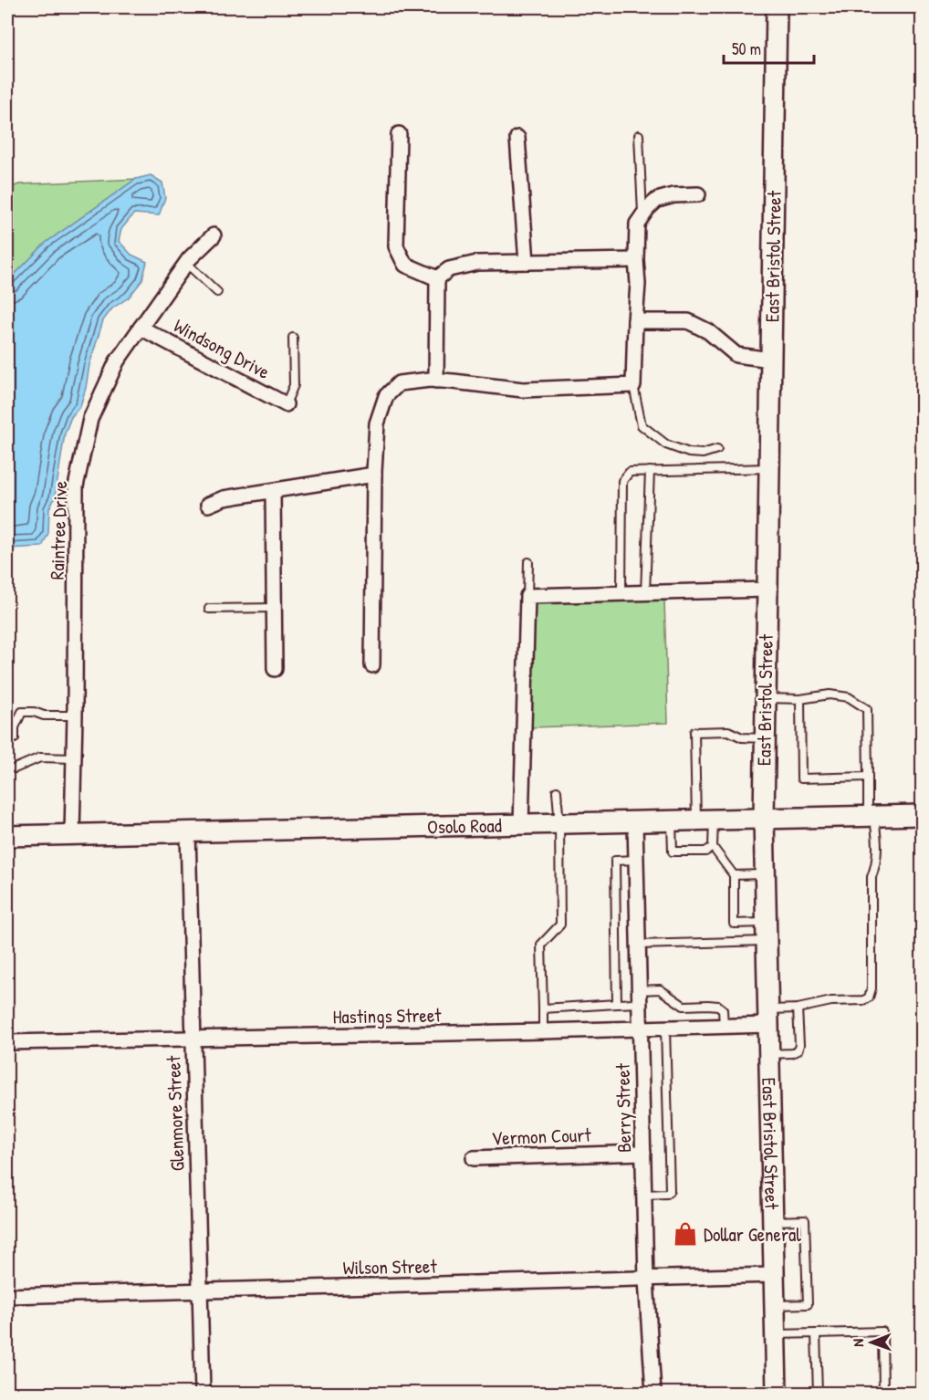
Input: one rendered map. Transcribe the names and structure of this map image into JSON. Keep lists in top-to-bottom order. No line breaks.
{"streets":{"main road":["East Bristol Street","Osolo Road"],"street":["Windsong Drive","Raintree Drive","Hastings Street","Berry Street","Glenmore Street","Vermon Court","Wilson Street"]},"crossings":[["East Bristol Street","Osolo Road"],["East Bristol Street","Hastings Street"],["East Bristol Street","Wilson Street"],["Windsong Drive","Raintree Drive"],["Raintree Drive","Osolo Road"],["Osolo Road","Berry Street"],["Osolo Road","Glenmore Street"],["Hastings Street","Berry Street"],["Hastings Street","Glenmore Street"],["Berry Street","Vermon Court"],["Berry Street","Wilson Street"],["Glenmore Street","Wilson Street"]],"places":{"shop":["Dollar General"]},"scale_bar":"50 m","north":"left"}
